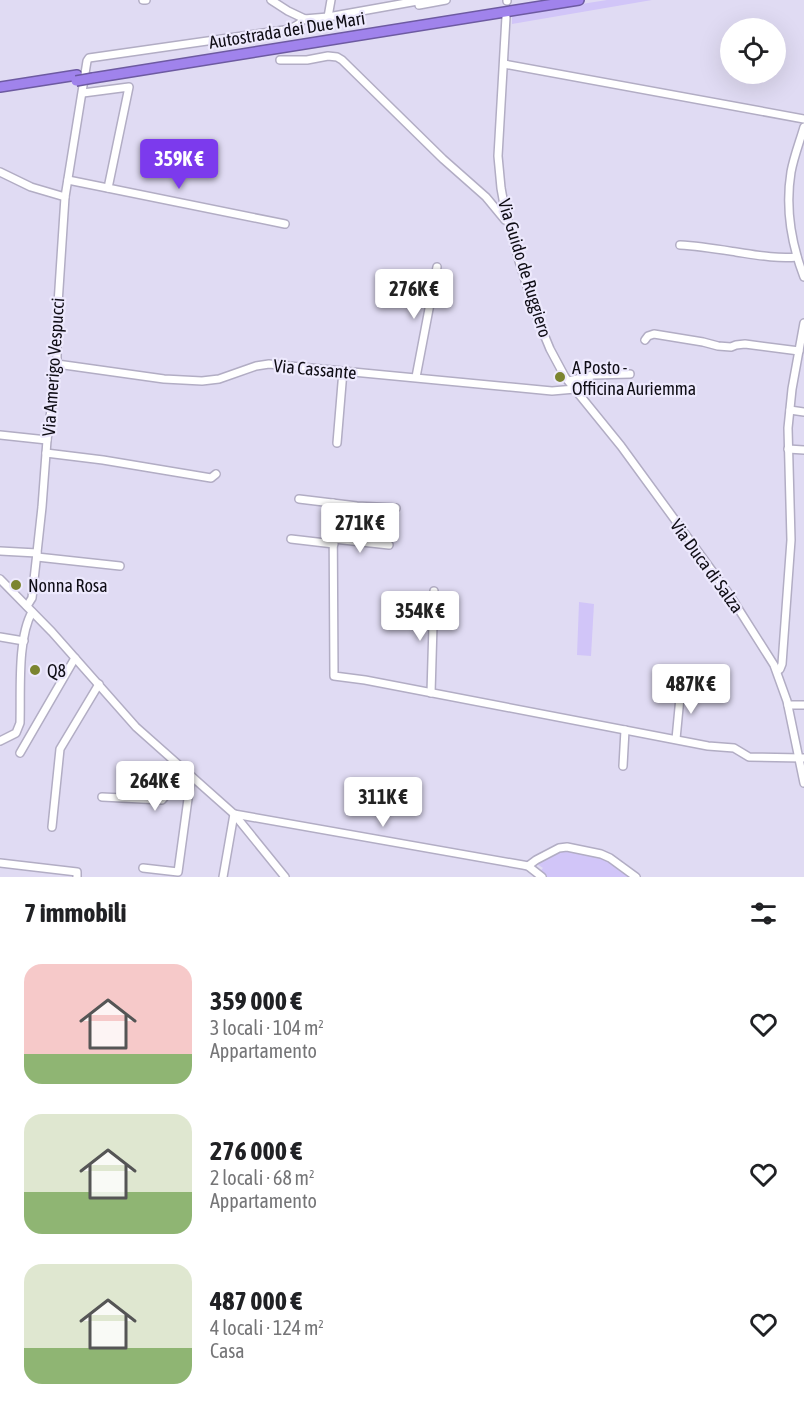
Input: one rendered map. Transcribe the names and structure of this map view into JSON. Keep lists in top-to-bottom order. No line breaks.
{"streets":{"highway":["Autostrada dei Due Mari"],"street":["Via Guido de Ruggiero","Via Amerigo Vespucci","Via Cassante","Via Duca di Salza"]},"crossings":[["Via Guido de Ruggiero","Via Duca di Salza"],["Via Amerigo Vespucci","Via Cassante"],["Via Cassante","Via Duca di Salza"]],"places":["A Posto - Officina Auriemma","Nonna Rosa","Q8"],"page":{"price":["359K €","276K €","271K €","354K €","487K €","264K €","311K €"],"heading":"7 immobili","list":[{"name":"359 000 €","note":"3 locali · 104 m² · Appartamento"},{"name":"276 000 €","note":"2 locali · 68 m² · Appartamento"},{"name":"487 000 €","note":"4 locali · 124 m² · Casa"}]}}
